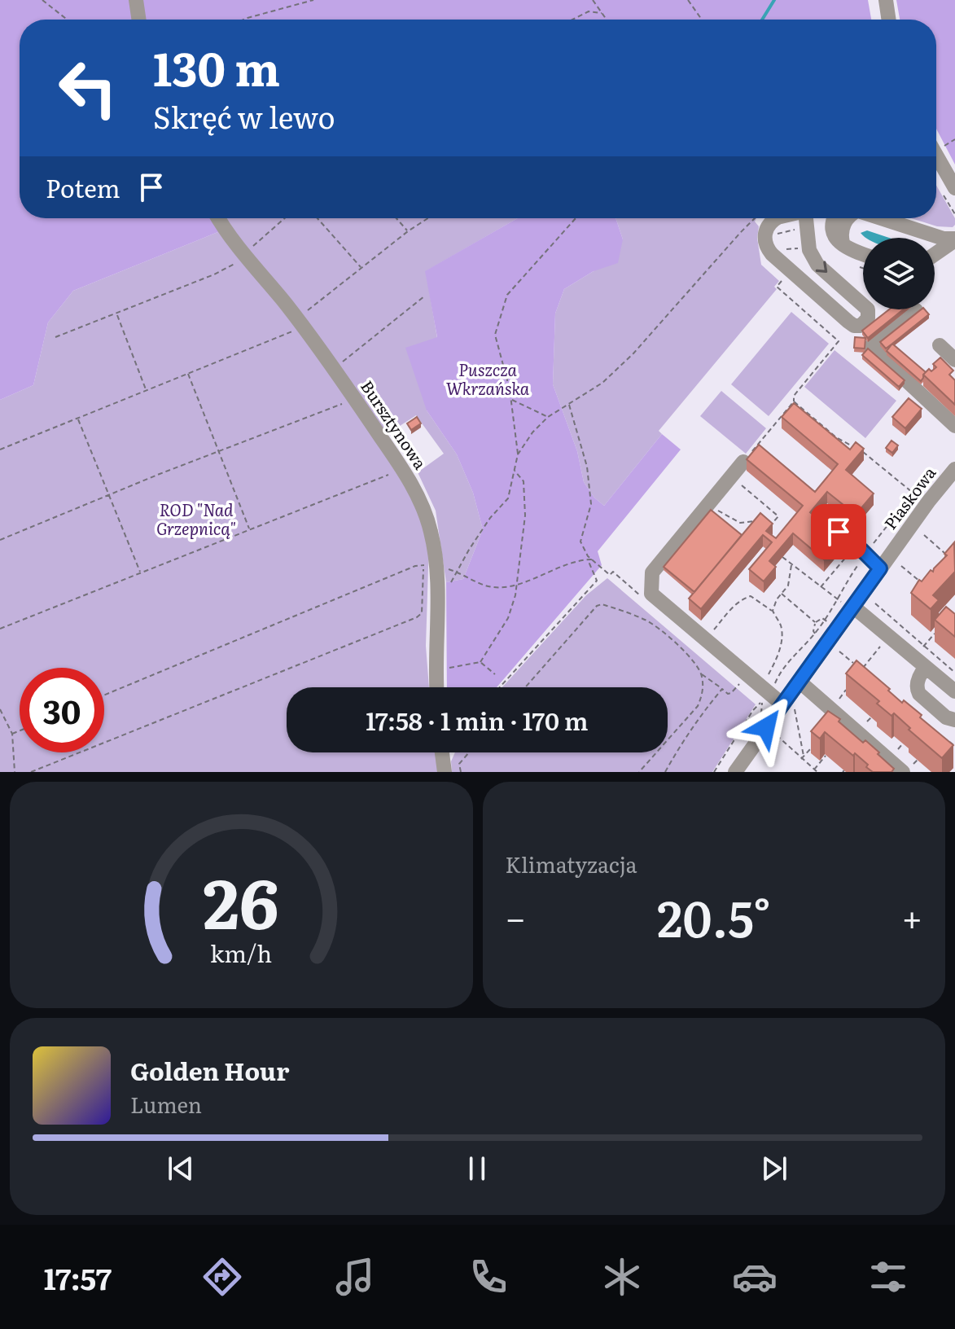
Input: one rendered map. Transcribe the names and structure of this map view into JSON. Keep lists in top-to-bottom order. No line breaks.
{"streets":{"street":["Bursztynowa","Piaskowa"]},"parks":["Puszcza Wkrzańska","ROD \"Nad Grzepnicą\""],"page":{"turn":["130 m","Skręć w lewo"],"then":"Potem","limit":"30","trip":"17:58 · 1 min · 170 m","tile":"Klimatyzacja","heat":["−","20.5°","+"],"song":["Golden Hour","Lumen"],"tabs":"17:57","gauge":["26","km/h"]}}
